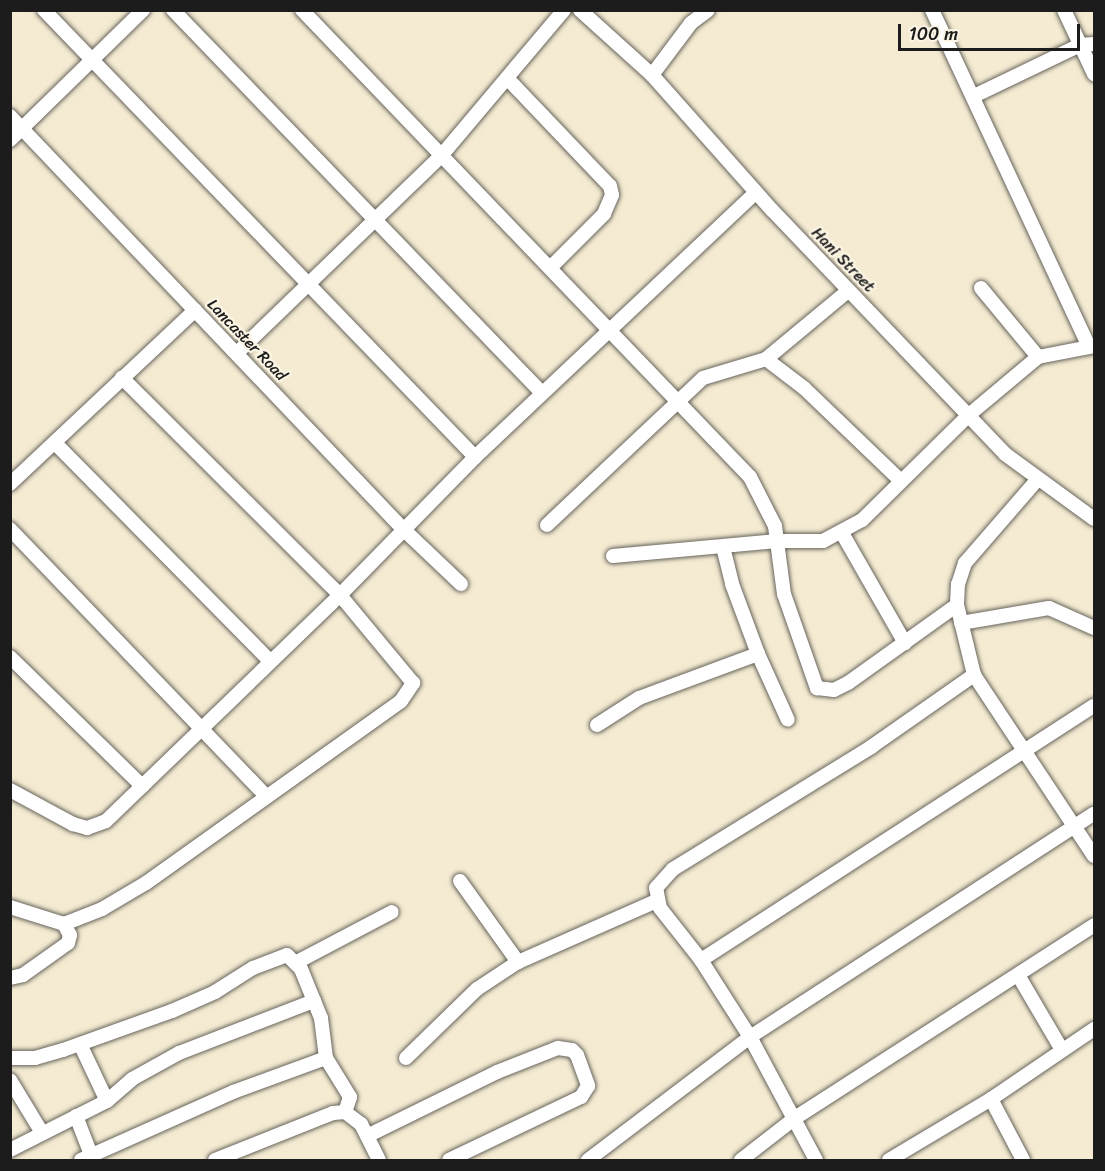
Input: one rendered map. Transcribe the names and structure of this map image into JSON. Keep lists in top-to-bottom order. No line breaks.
{"streets":{"street":["Hani Street","Lancaster Road"]},"scale_bar":"100 m"}
